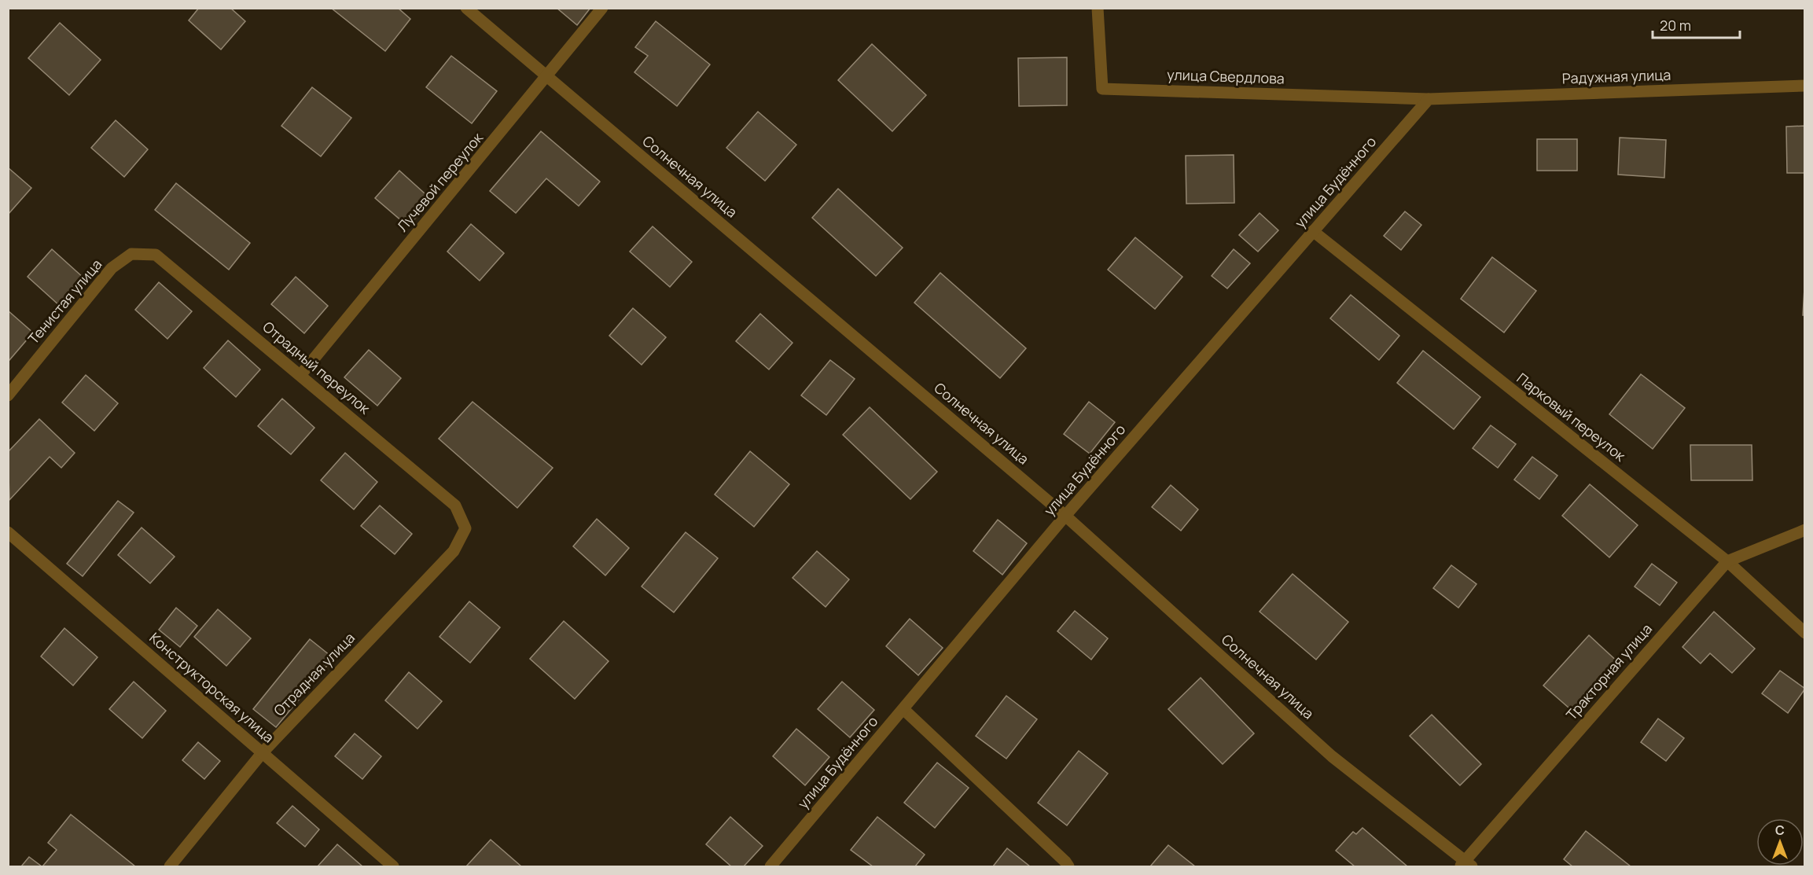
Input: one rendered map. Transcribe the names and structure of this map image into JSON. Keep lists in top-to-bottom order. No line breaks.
{"streets":{"street":["улица Свердлова","Радужная улица","Солнечная улица","Лучевой переулок","улица Будённого","Тенистая улица","Отрадный переулок","Парковый переулок","Тракторная улица","Отрадная улица","Конструкторская улица"]},"crossings":[["улица Свердлова","Радужная улица"],["улица Свердлова","улица Будённого"],["Радужная улица","улица Будённого"],["Солнечная улица","Лучевой переулок"],["Солнечная улица","улица Будённого"],["Солнечная улица","Тракторная улица"],["Лучевой переулок","Отрадный переулок"],["улица Будённого","Парковый переулок"],["Тенистая улица","Отрадный переулок"],["Отрадный переулок","Отрадная улица"],["Парковый переулок","Тракторная улица"],["Отрадная улица","Конструкторская улица"]],"scale_bar":"20 m","north":"top"}
